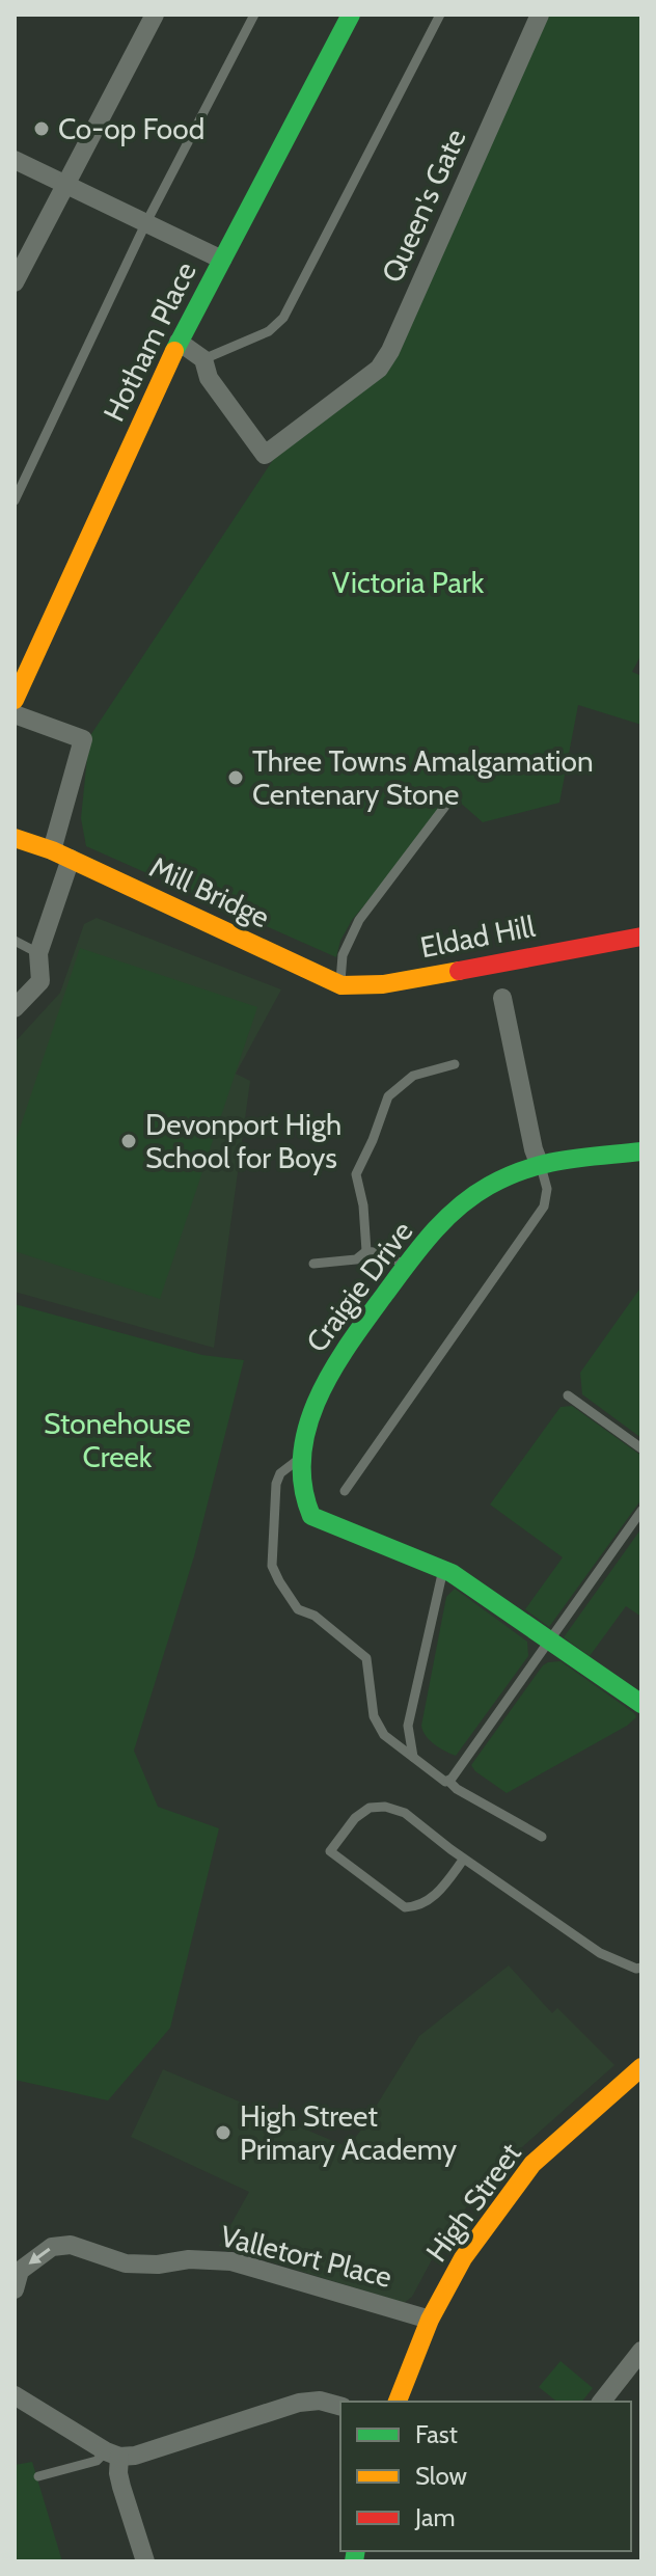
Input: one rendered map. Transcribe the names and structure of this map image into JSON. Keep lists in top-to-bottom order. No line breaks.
{"streets":{"street":["Queen's Gate","Hotham Place","Mill Bridge","Eldad Hill","Craigie Drive","High Street","Valletort Place"]},"crossings":[["Mill Bridge","Eldad Hill"],["High Street","Valletort Place"]],"one_way":["Valletort Place"],"parks":["Victoria Park","Stonehouse Creek"],"places":["Co-op Food","Three Towns Amalgamation Centenary Stone","Devonport High School for Boys","High Street Primary Academy"],"legend":["Fast","Slow","Jam"]}
